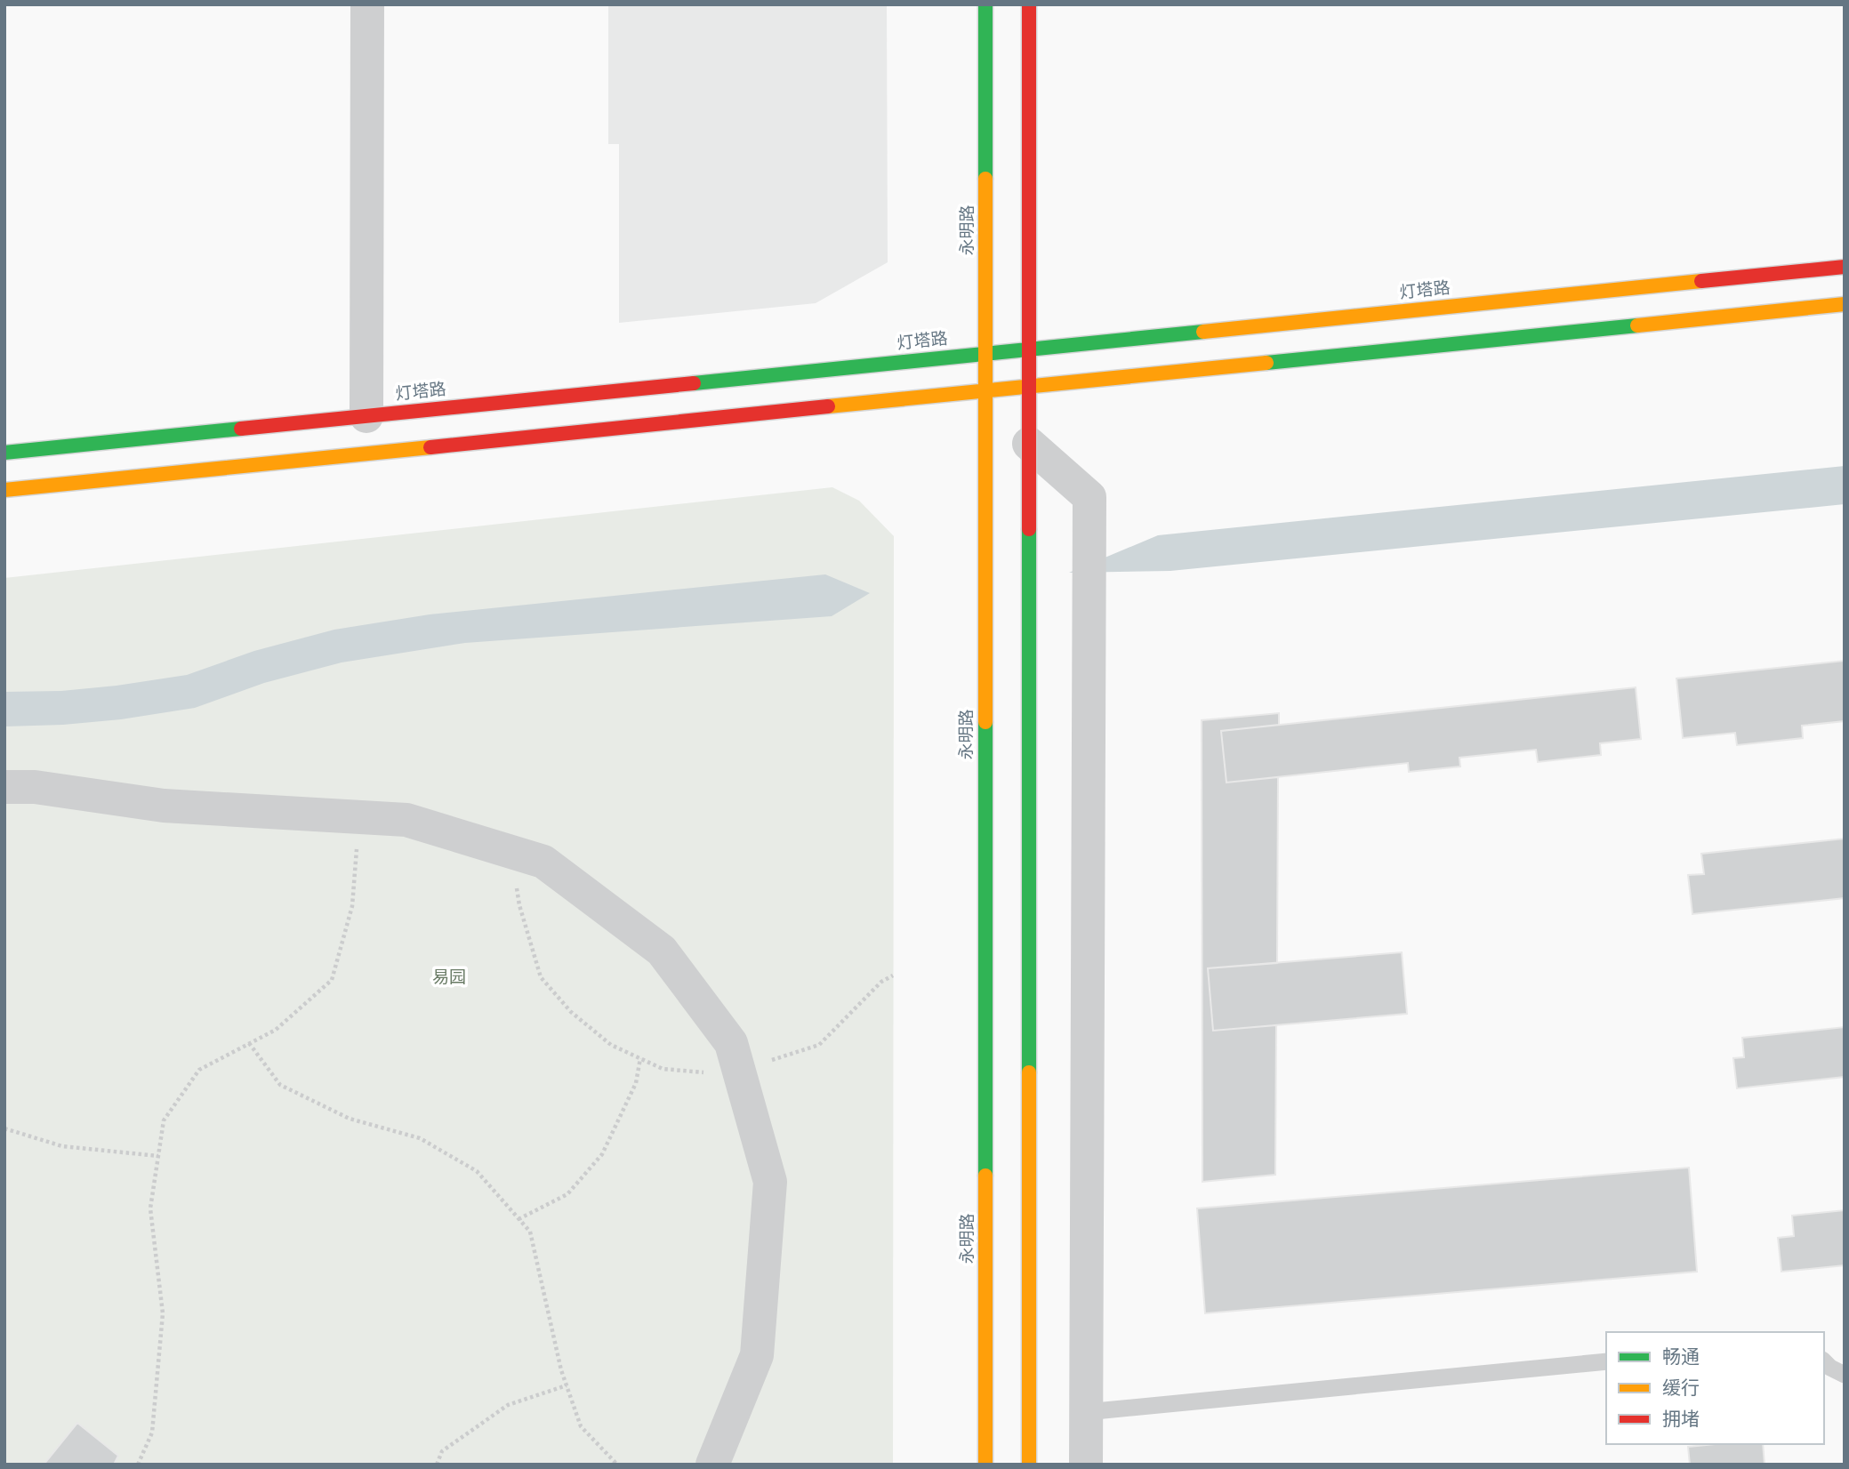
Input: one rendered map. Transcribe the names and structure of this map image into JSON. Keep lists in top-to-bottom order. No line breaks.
{"streets":{"street":["永明路","灯塔路"]},"crossings":[["永明路","灯塔路"]],"parks":["易园"],"legend":["畅通","缓行","拥堵"]}
